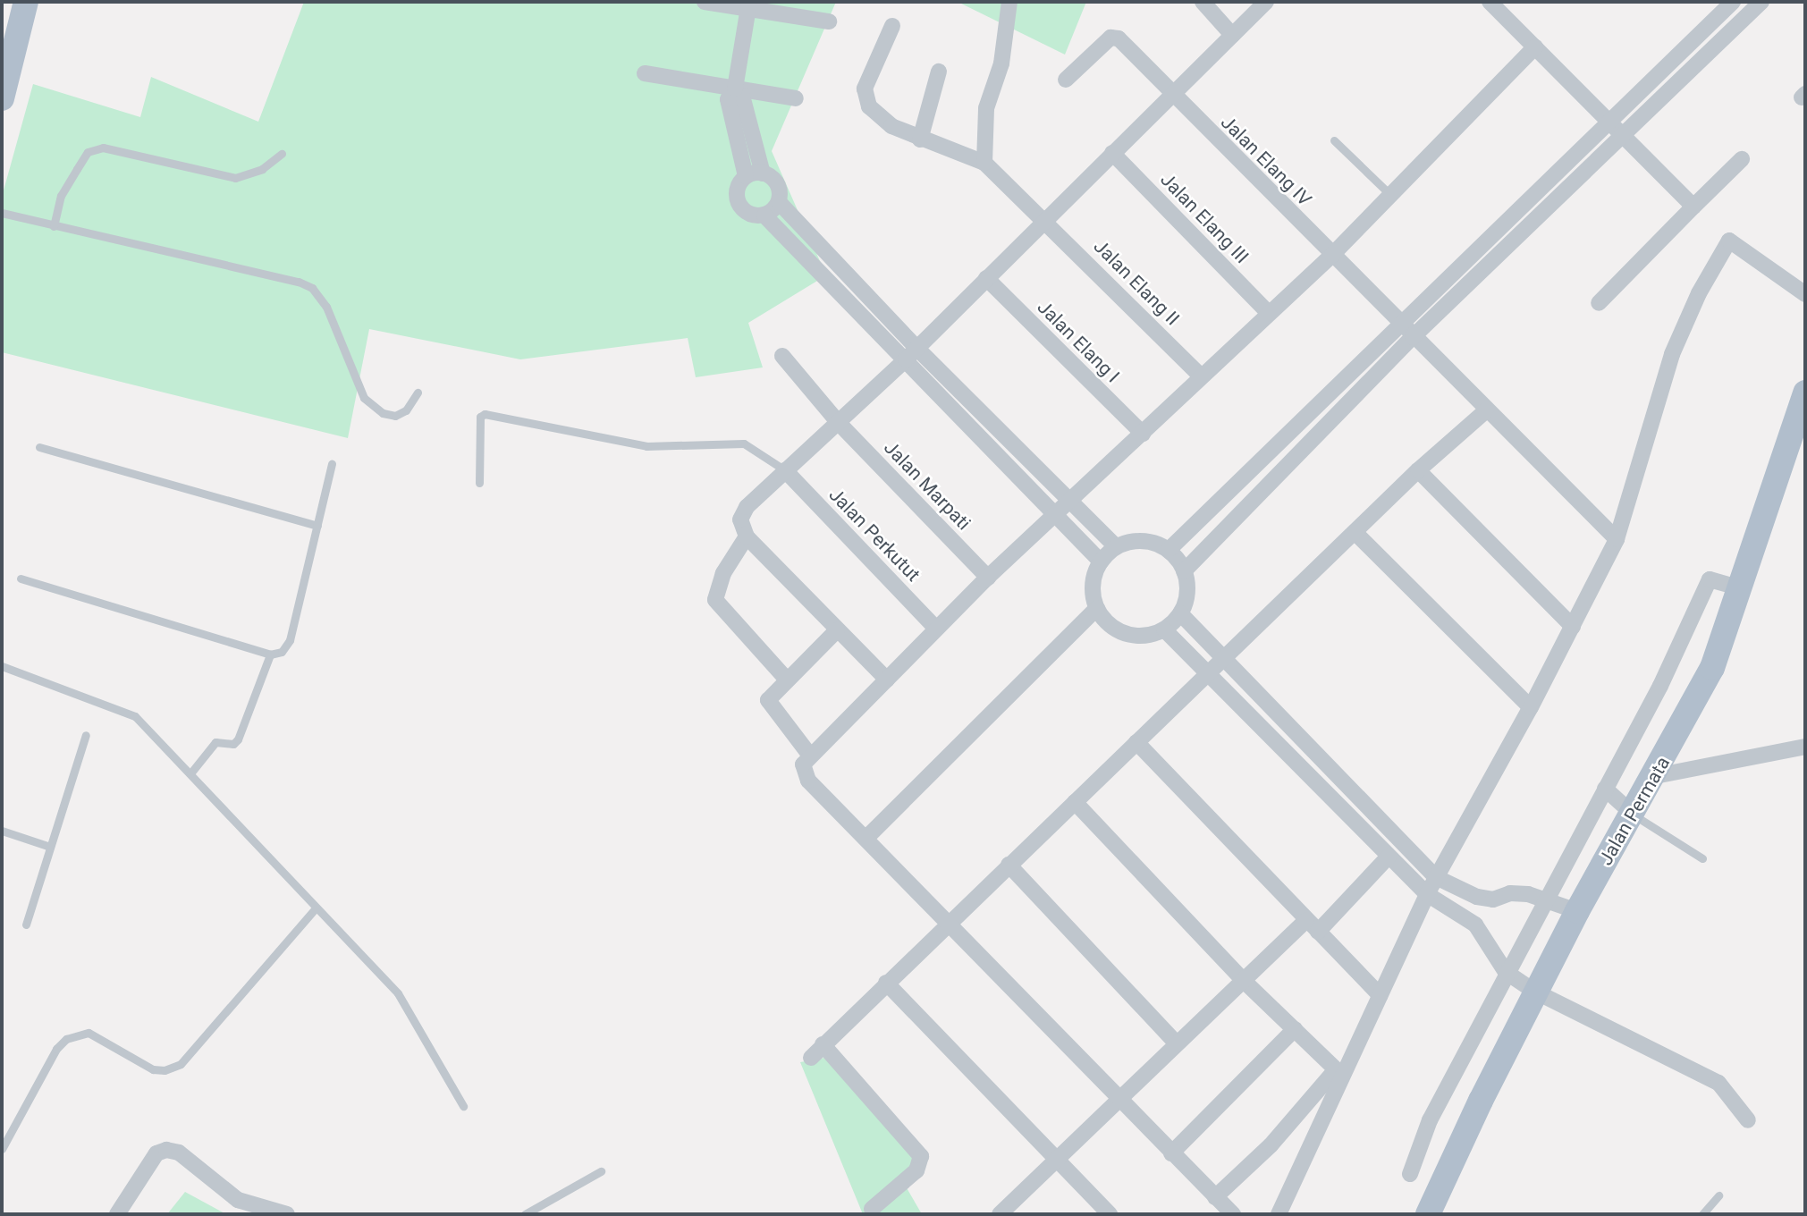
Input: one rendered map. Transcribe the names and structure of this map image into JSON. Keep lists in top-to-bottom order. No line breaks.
{"streets":{"main road":["Jalan Permata"],"street":["Jalan Elang IV","Jalan Elang III","Jalan Elang II","Jalan Elang I","Jalan Marpati","Jalan Perkutut"]}}
